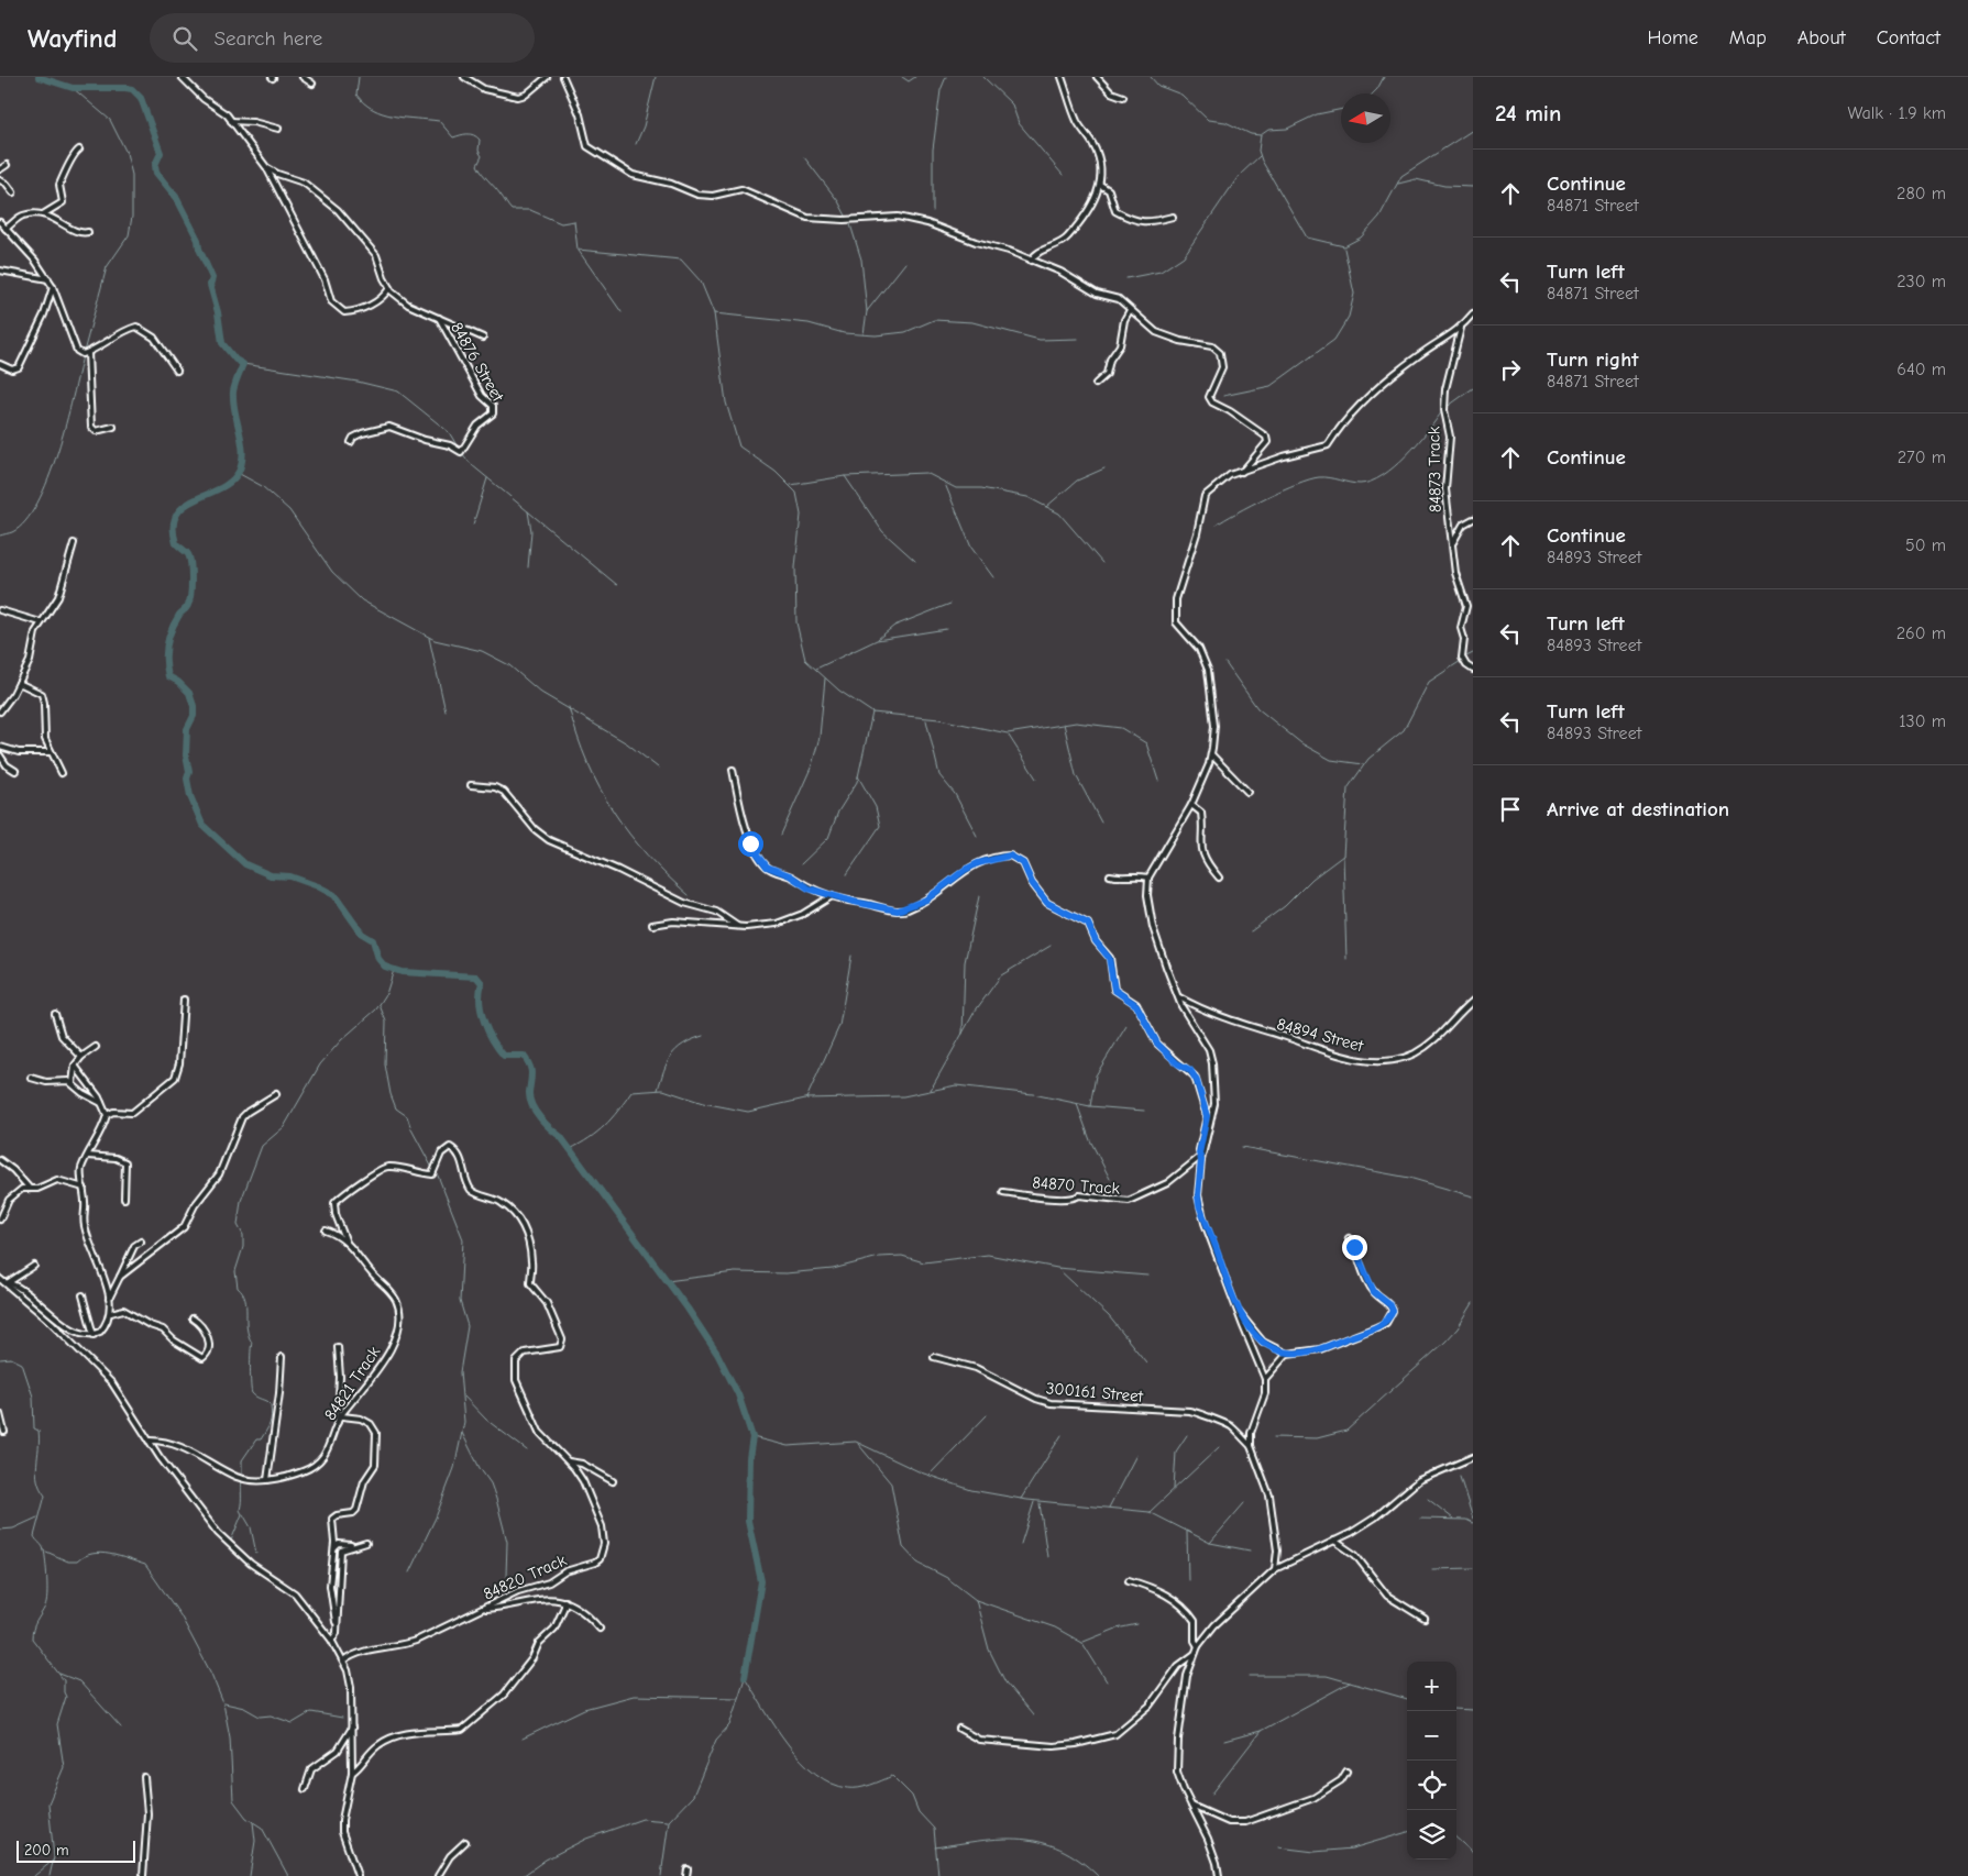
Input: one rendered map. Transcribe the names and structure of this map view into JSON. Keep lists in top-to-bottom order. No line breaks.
{"streets":{"street":["84876 Street","84873 Track","84894 Street","84870 Track","84821 Track","300161 Street","84820 Track"]},"crossings":[["84821 Track","84820 Track"]],"scale_bar":"200 m","north":"left","page":{"header":"Wayfind","search":"Search here","nav":["Home","Map","About","Contact"],"heading":["24 min","Walk · 1.9 km"],"list":[["Continue","84871 Street","280 m"],["Turn left","84871 Street","230 m"],["Turn right","84871 Street","640 m"],["Continue","270 m"],["Continue","84893 Street","50 m"],["Turn left","84893 Street","260 m"],["Turn left","84893 Street","130 m"],"Arrive at destination"],"map_buttons":["+","−"],"scale":"200 m"}}
